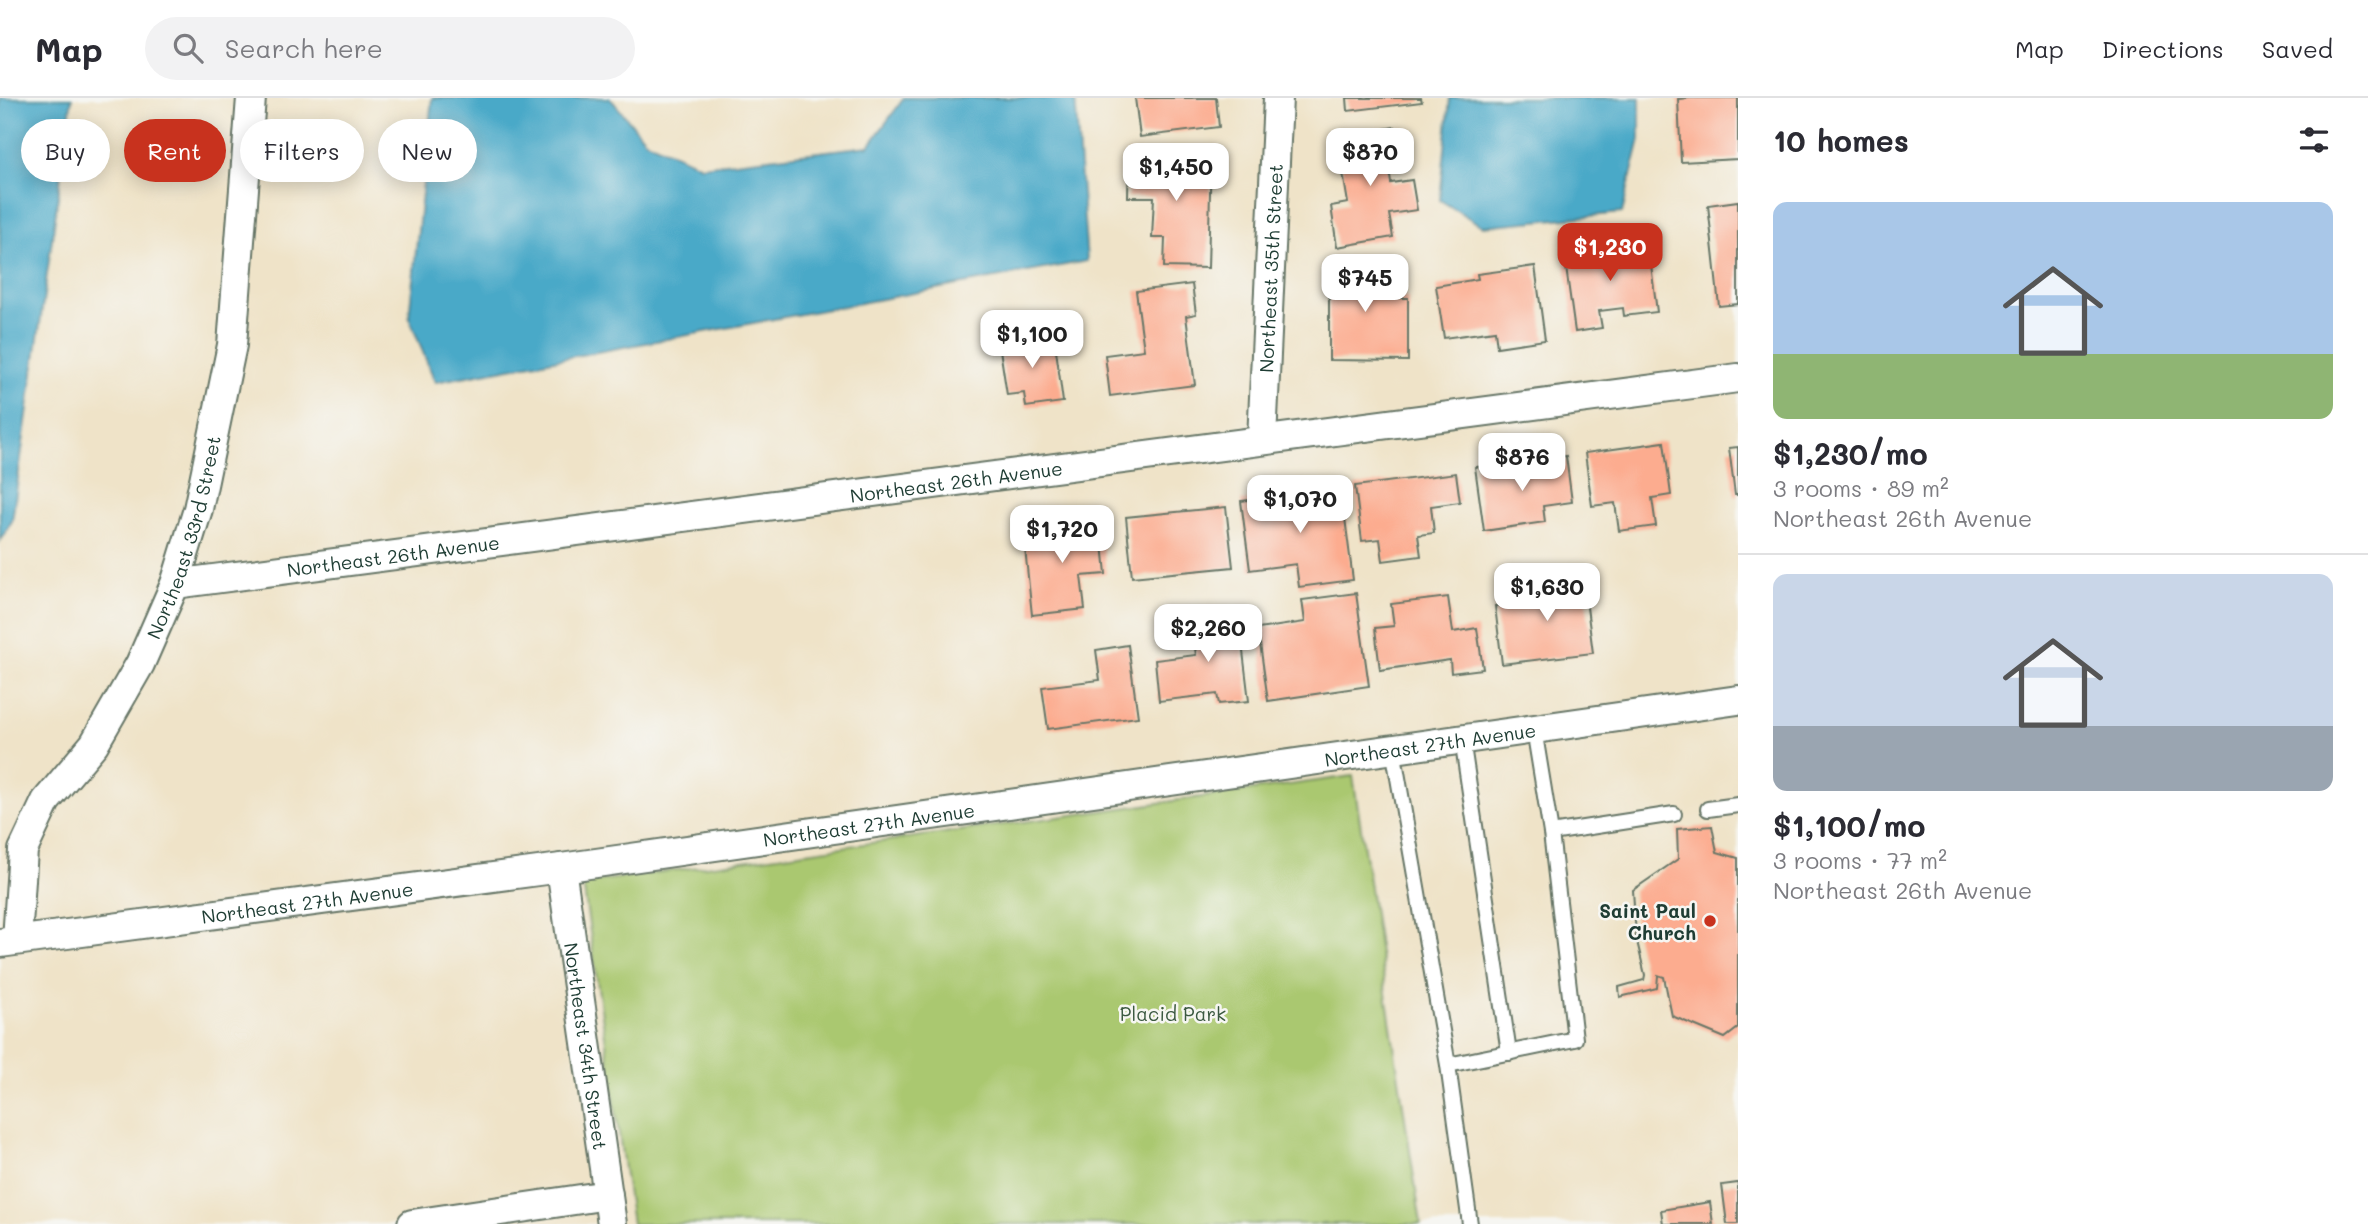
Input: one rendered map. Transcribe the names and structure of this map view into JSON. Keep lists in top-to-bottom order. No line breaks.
{"streets":{"street":["Northeast 35th Street","Northeast 26th Avenue","Northeast 33rd Street","Northeast 27th Avenue","Northeast 34th Street"]},"crossings":[["Northeast 35th Street","Northeast 26th Avenue"],["Northeast 26th Avenue","Northeast 33rd Street"],["Northeast 33rd Street","Northeast 27th Avenue"],["Northeast 27th Avenue","Northeast 34th Street"]],"parks":["Placid Park"],"places":["Saint Paul Church"],"page":{"header":"Map","search":"Search here","nav":["Map","Directions","Saved"],"heading":"10 homes","chip":["Buy","Rent","Filters","New"],"price":["$870","$1,450","$1,230","$745","$1,100","$876","$1,070","$1,720","$1,630","$2,260"],"list":[{"name":"$1,230/mo","note":"3 rooms · 89 m² · Northeast 26th Avenue"},{"name":"$1,100/mo","note":"3 rooms · 77 m² · Northeast 26th Avenue"}]}}
